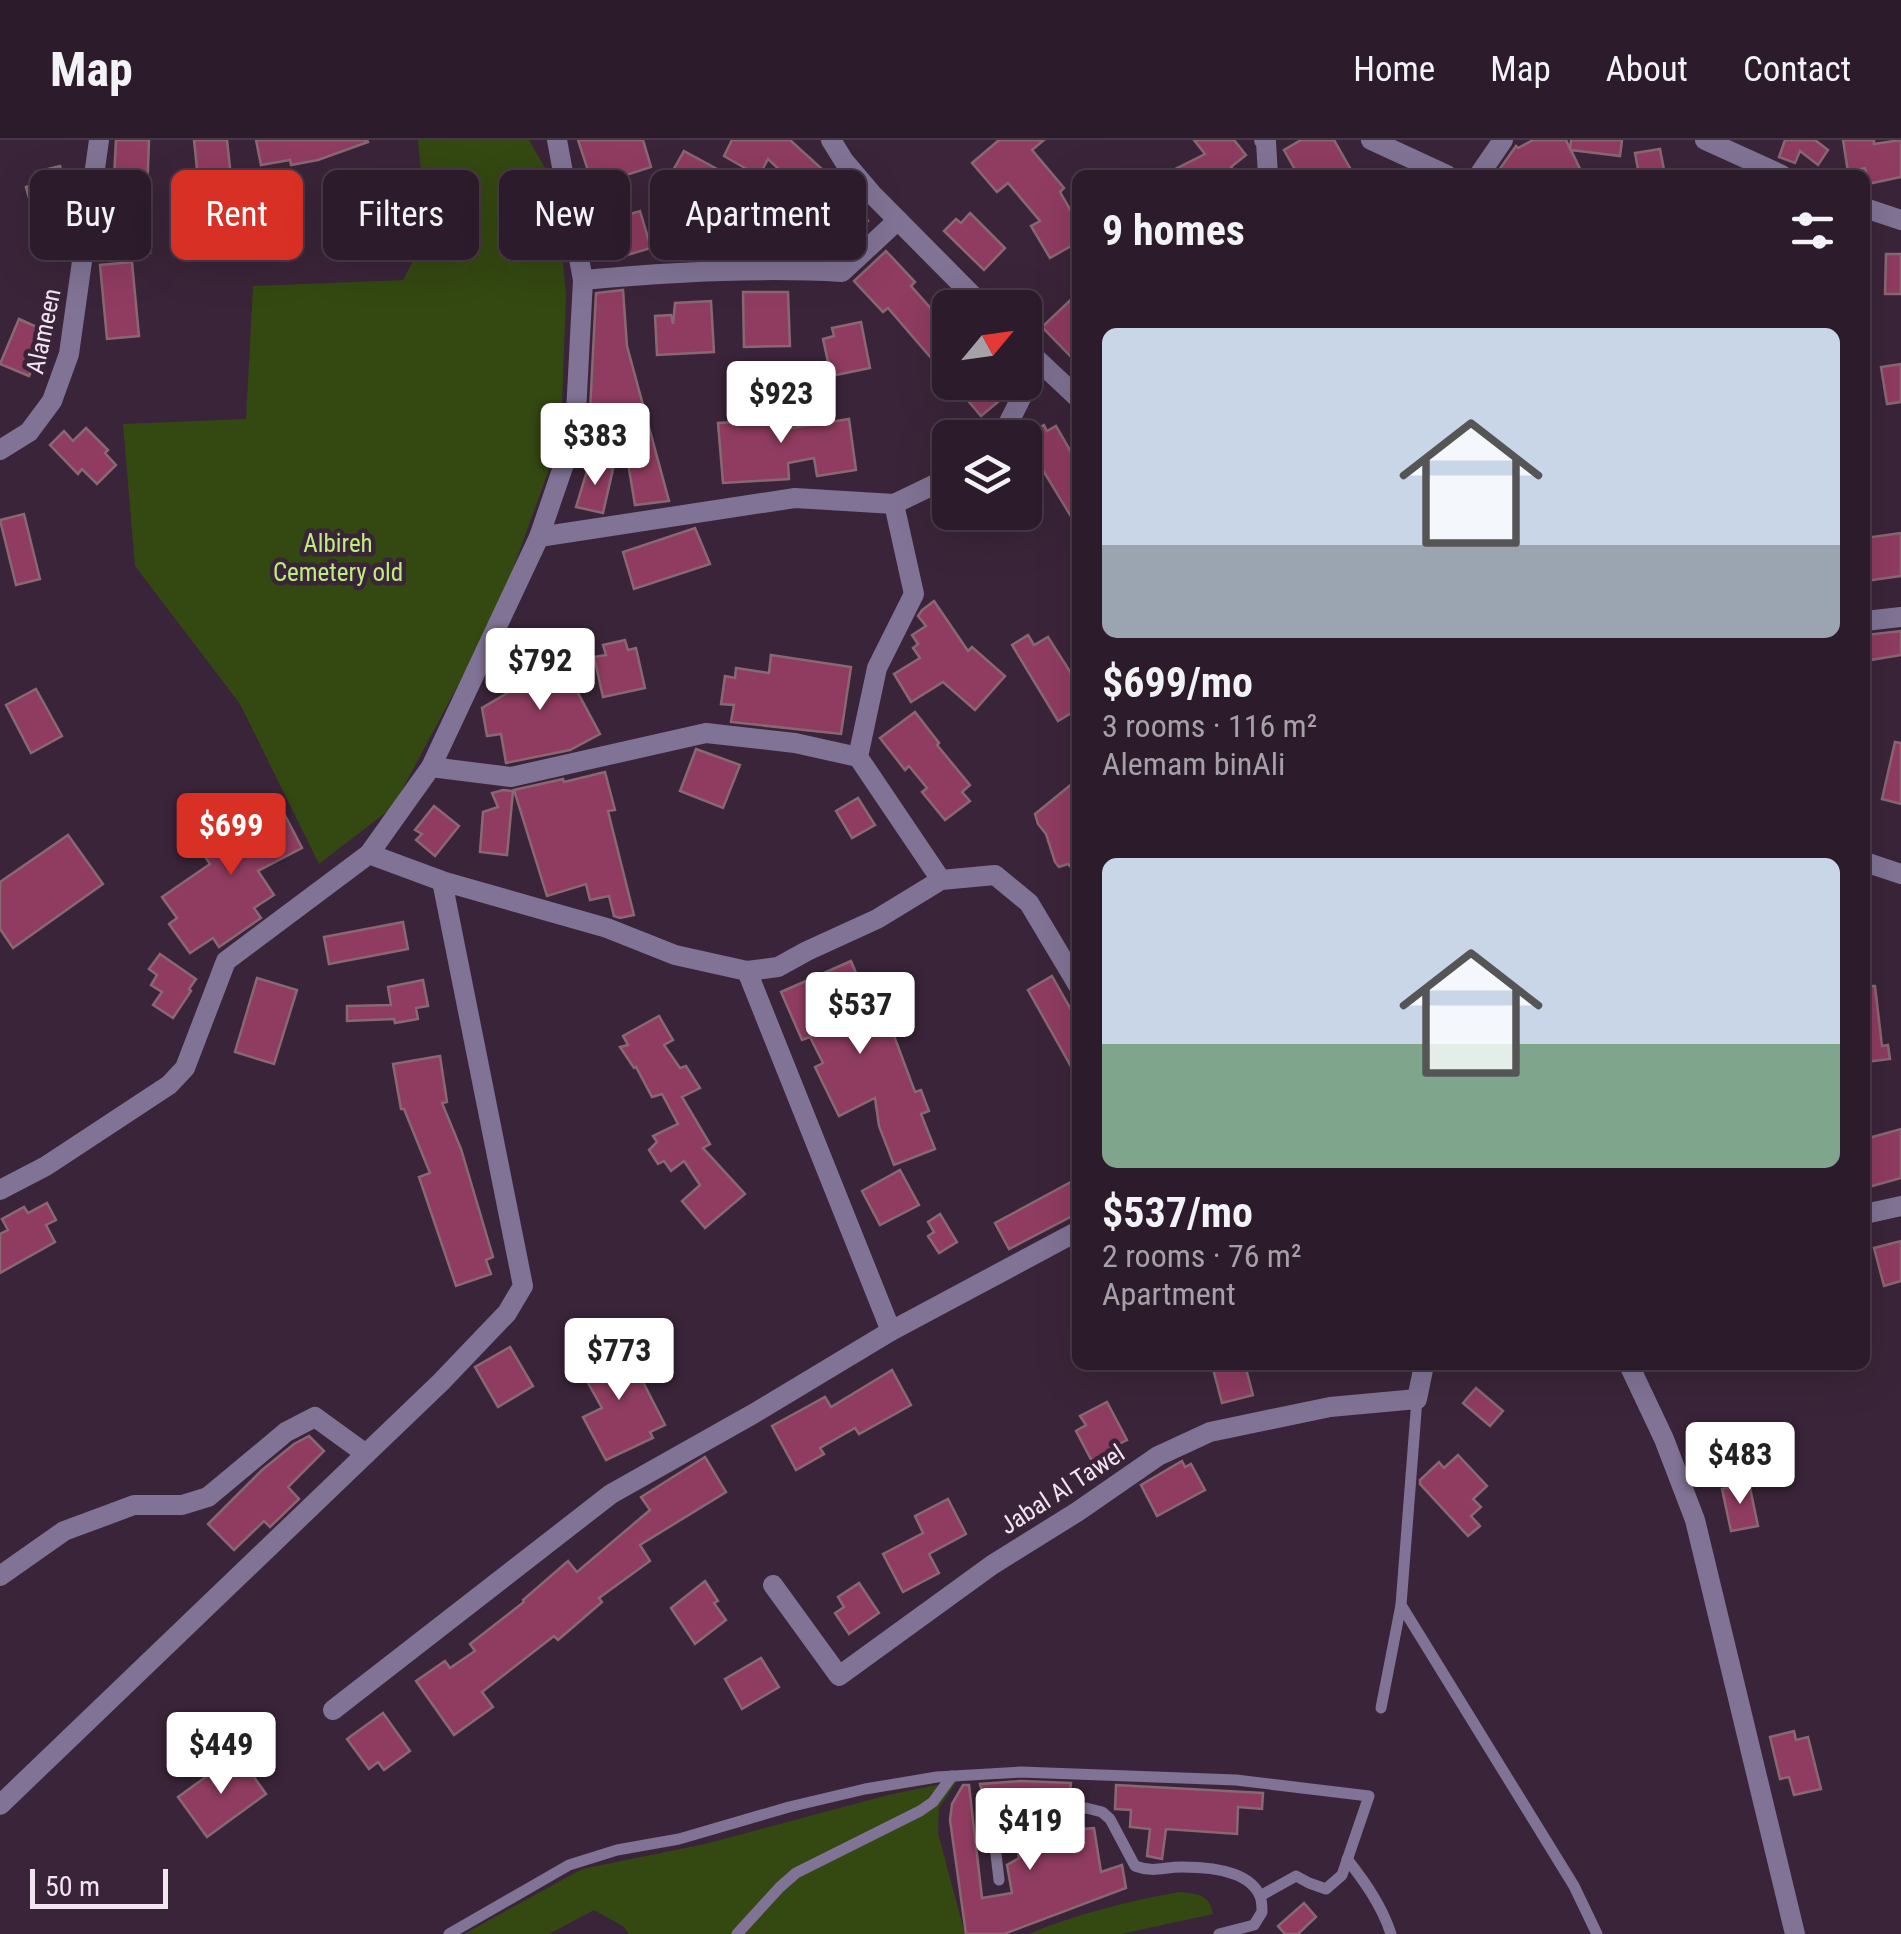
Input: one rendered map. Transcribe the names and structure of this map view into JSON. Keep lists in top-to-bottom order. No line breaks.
{"streets":{"street":["Alameen","Jabal Al Tawel"]},"parks":["Albireh Cemetery old"],"scale_bar":"50 m","north":"top right","page":{"header":"Map","nav":["Home","Map","About","Contact"],"chip":["Buy","Rent","Filters","New","Apartment"],"heading":"9 homes","list":[{"name":"$699/mo","note":"3 rooms · 116 m² · Alemam binAli"},{"name":"$537/mo","note":"2 rooms · 76 m² · Apartment"}],"price":["$923","$383","$792","$699","$537","$773","$483","$449","$419"],"scale":"50 m"}}
